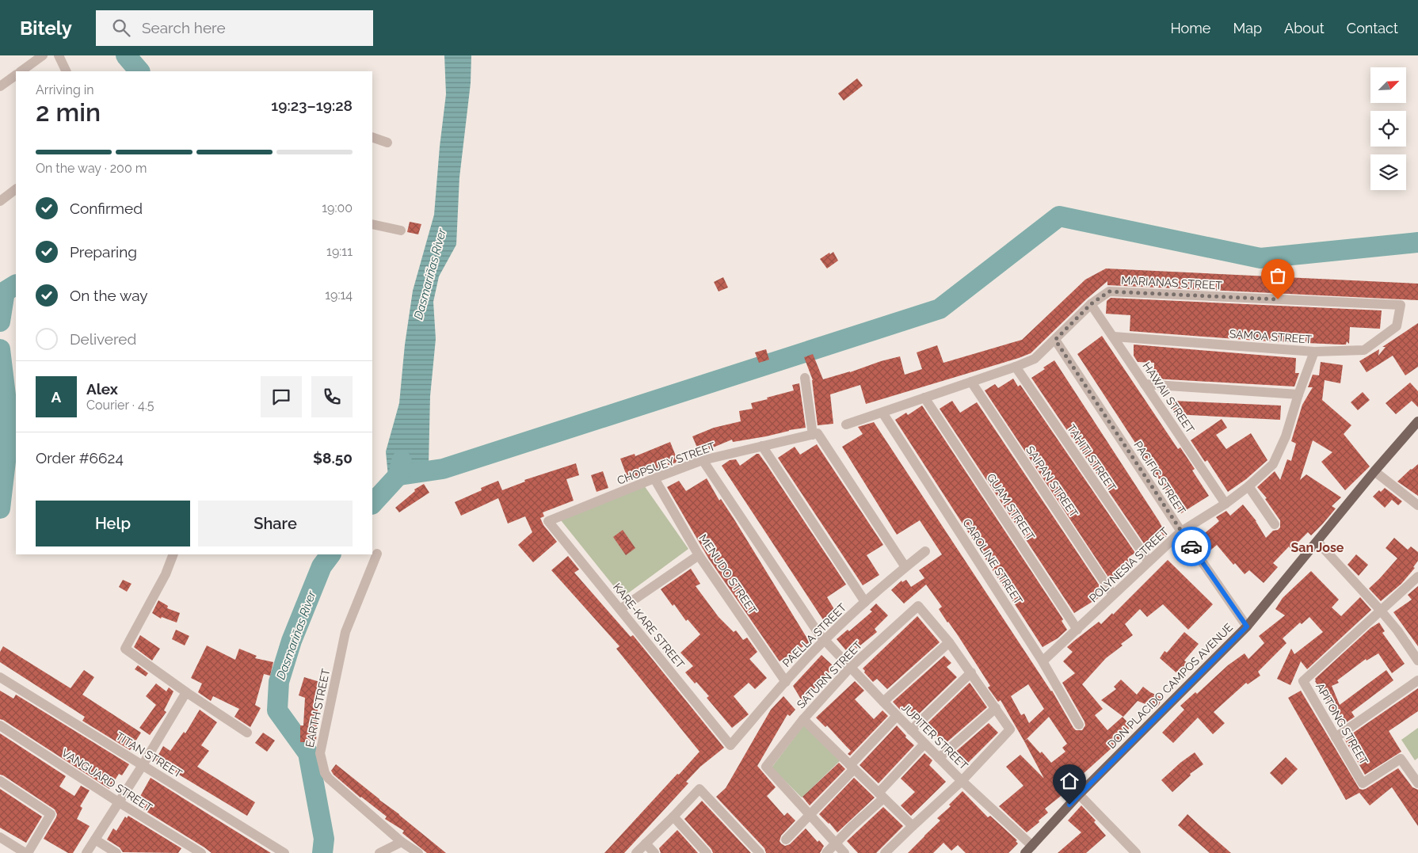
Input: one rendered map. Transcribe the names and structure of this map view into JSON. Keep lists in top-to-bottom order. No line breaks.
{"streets":{"main road":["DON PLACIDO CAMPOS AVENUE"],"street":["MARIANAS STREET","SAMOA STREET","HAWAII STREET","TAHITI STREET","CHOPSUEY STREET","PACIFIC STREET","SAIPAN STREET","GUAM STREET","CAROLINE STREET","POLYNESIA STREET","MENUDO STREET","KARE-KARE STREET","PAELLA STREET","SATURN STREET","EARTH STREET","APITONG STREET","JUPITER STREET","TITAN STREET","VANGUARD STREET"]},"crossings":[["MARIANAS STREET","SAMOA STREET"],["MARIANAS STREET","HAWAII STREET"],["MARIANAS STREET","TAHITI STREET"],["MARIANAS STREET","PACIFIC STREET"],["MARIANAS STREET","SAIPAN STREET"],["MARIANAS STREET","GUAM STREET"],["MARIANAS STREET","CAROLINE STREET"],["SAMOA STREET","HAWAII STREET"],["SAMOA STREET","POLYNESIA STREET"],["HAWAII STREET","POLYNESIA STREET"],["TAHITI STREET","POLYNESIA STREET"],["CHOPSUEY STREET","MENUDO STREET"],["CHOPSUEY STREET","KARE-KARE STREET"],["CHOPSUEY STREET","JUPITER STREET"],["PACIFIC STREET","POLYNESIA STREET"],["PACIFIC STREET","DON PLACIDO CAMPOS AVENUE"],["SAIPAN STREET","POLYNESIA STREET"],["GUAM STREET","POLYNESIA STREET"],["CAROLINE STREET","POLYNESIA STREET"],["MENUDO STREET","PAELLA STREET"],["KARE-KARE STREET","PAELLA STREET"],["PAELLA STREET","JUPITER STREET"],["SATURN STREET","JUPITER STREET"],["DON PLACIDO CAMPOS AVENUE","JUPITER STREET"]],"districts":["San Jose"],"water":["Dasmariñas River"],"north":"top right","page":{"header":"Bitely","search":"Search here","nav":["Home","Map","About","Contact"],"heading":["2 min","Arriving in","19:23–19:28"],"panel":["Alex","Courier · 4.5","Order #6624","$8.50"],"bar":"On the way · 200 m","list":[["Confirmed","19:00"],["Preparing","19:11"],["On the way","19:14"],"Delivered"],"round":"A","buttons":["Help","Share"]}}
